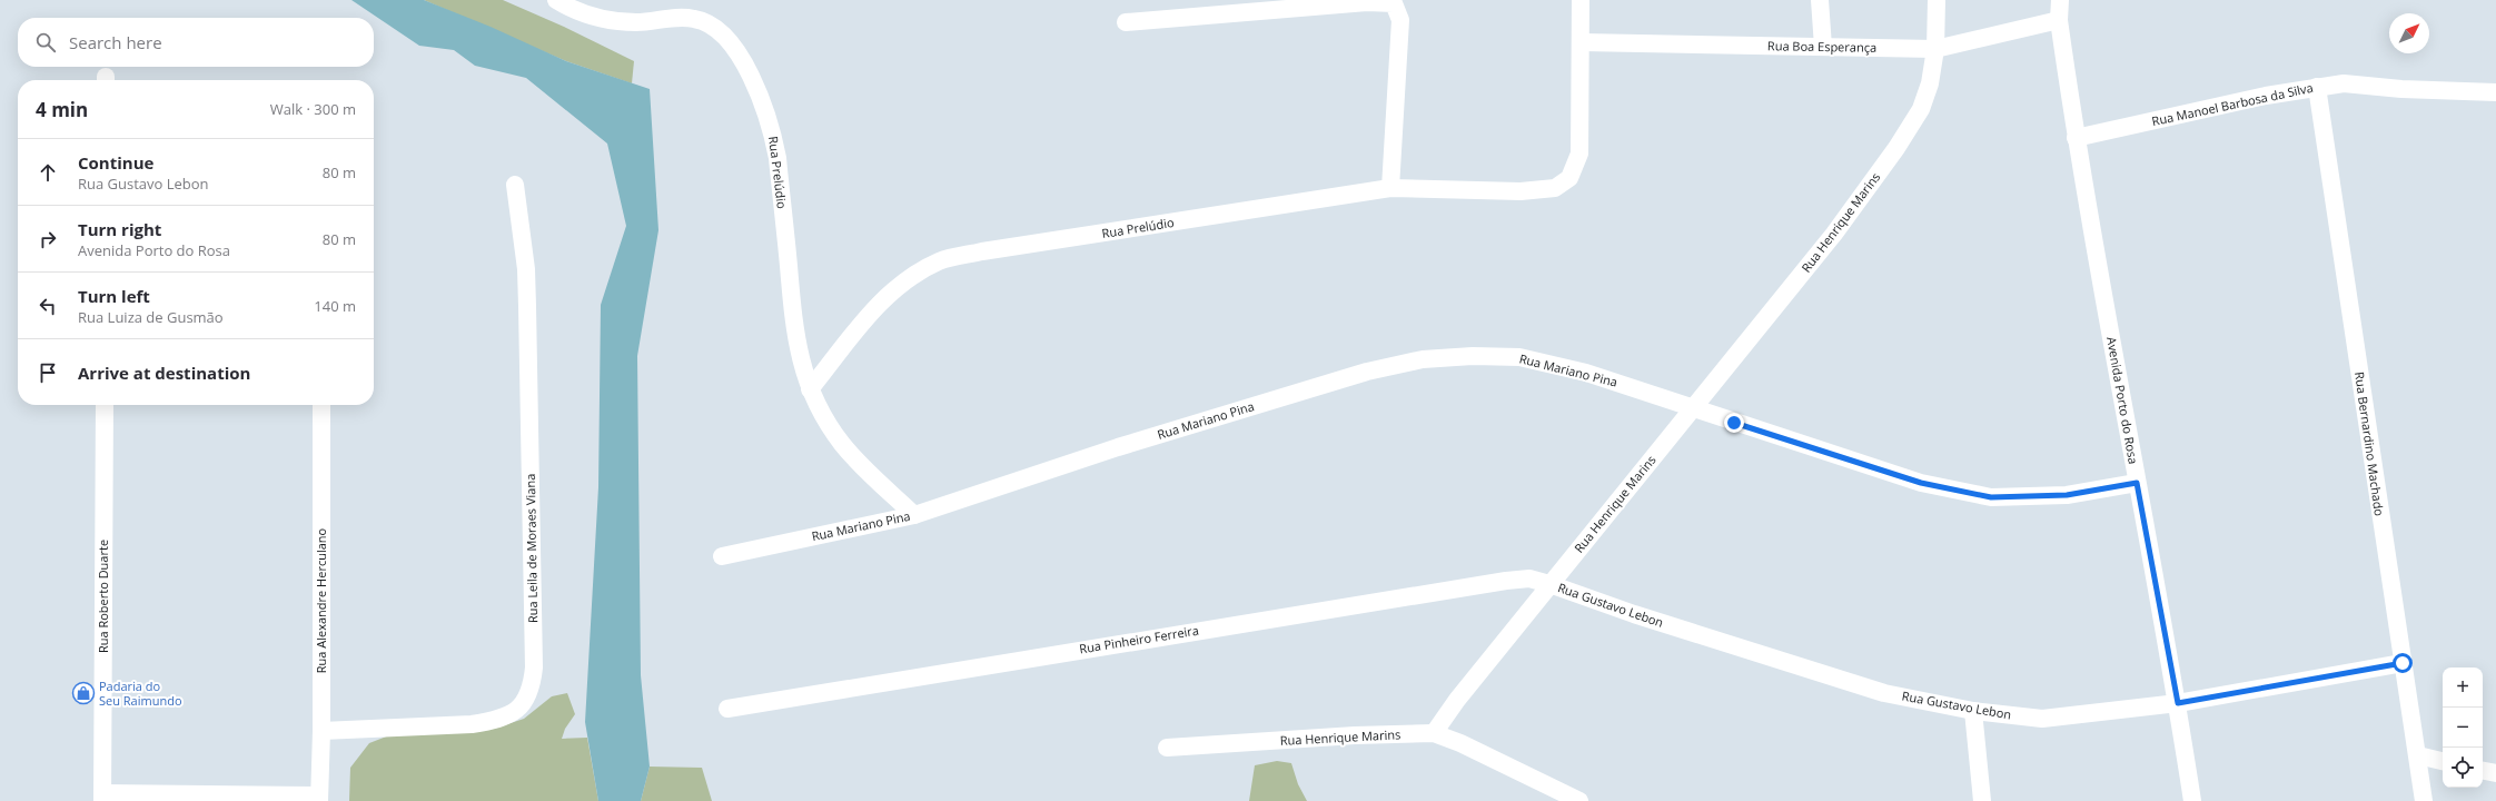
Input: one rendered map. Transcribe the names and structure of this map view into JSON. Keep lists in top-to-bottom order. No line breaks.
{"streets":{"street":["Rua Boa Esperança","Rua Manoel Barbosa da Silva","Rua Prelúdio","Rua Henrique Marins","Rua Mariano Pina","Avenida Porto do Rosa","Rua Bernardino Machado","Rua Leila de Moraes Viana","Rua Roberto Duarte","Rua Alexandre Herculano","Rua Gustavo Lebon","Rua Pinheiro Ferreira"]},"crossings":[["Rua Boa Esperança","Rua Prelúdio"],["Rua Boa Esperança","Rua Henrique Marins"],["Rua Boa Esperança","Avenida Porto do Rosa"],["Rua Manoel Barbosa da Silva","Avenida Porto do Rosa"],["Rua Manoel Barbosa da Silva","Rua Bernardino Machado"],["Rua Prelúdio","Rua Mariano Pina"],["Rua Henrique Marins","Rua Mariano Pina"],["Rua Henrique Marins","Rua Gustavo Lebon"],["Rua Henrique Marins","Rua Pinheiro Ferreira"],["Rua Mariano Pina","Avenida Porto do Rosa"],["Avenida Porto do Rosa","Rua Gustavo Lebon"],["Rua Bernardino Machado","Rua Gustavo Lebon"],["Rua Leila de Moraes Viana","Rua Alexandre Herculano"],["Rua Roberto Duarte","Rua Alexandre Herculano"],["Rua Gustavo Lebon","Rua Pinheiro Ferreira"]],"places":{"shop":["Padaria do Seu Raimundo"]},"north":"top right","page":{"search":"Search here","heading":["4 min","Walk · 300 m"],"list":[["Continue","Rua Gustavo Lebon","80 m"],["Turn right","Avenida Porto do Rosa","80 m"],["Turn left","Rua Luiza de Gusmão","140 m"],"Arrive at destination"],"map_buttons":["+","−"]}}
